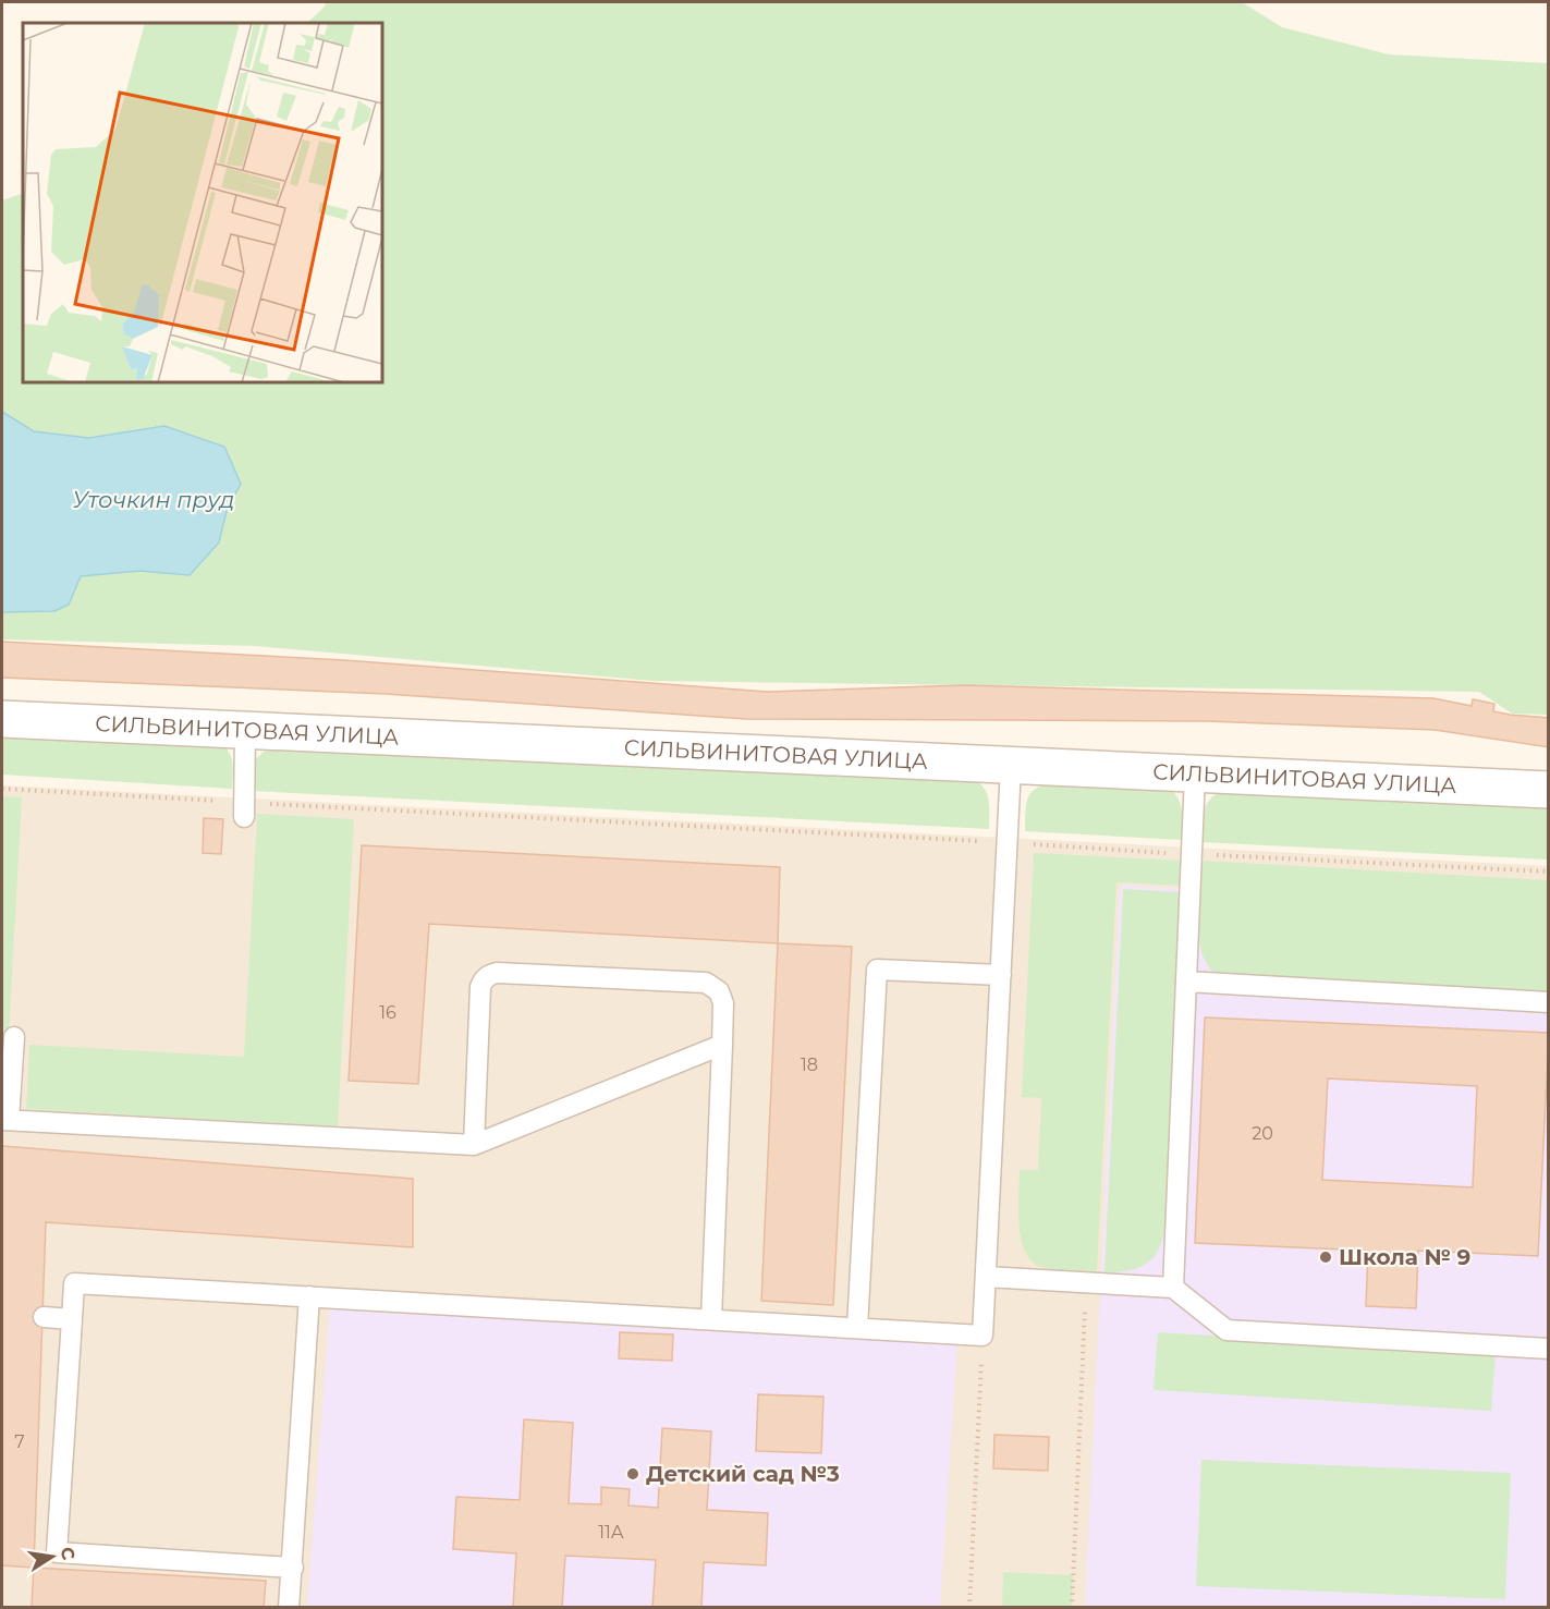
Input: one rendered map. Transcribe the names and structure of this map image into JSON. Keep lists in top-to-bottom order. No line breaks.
{"streets":{"street":["СИЛЬВИНИТОВАЯ УЛИЦА"]},"water":["Уточкин пруд"],"places":["Школа № 9","Детский сад №3"],"house_numbers":["16","18","20","7","11А"],"north":"right"}
